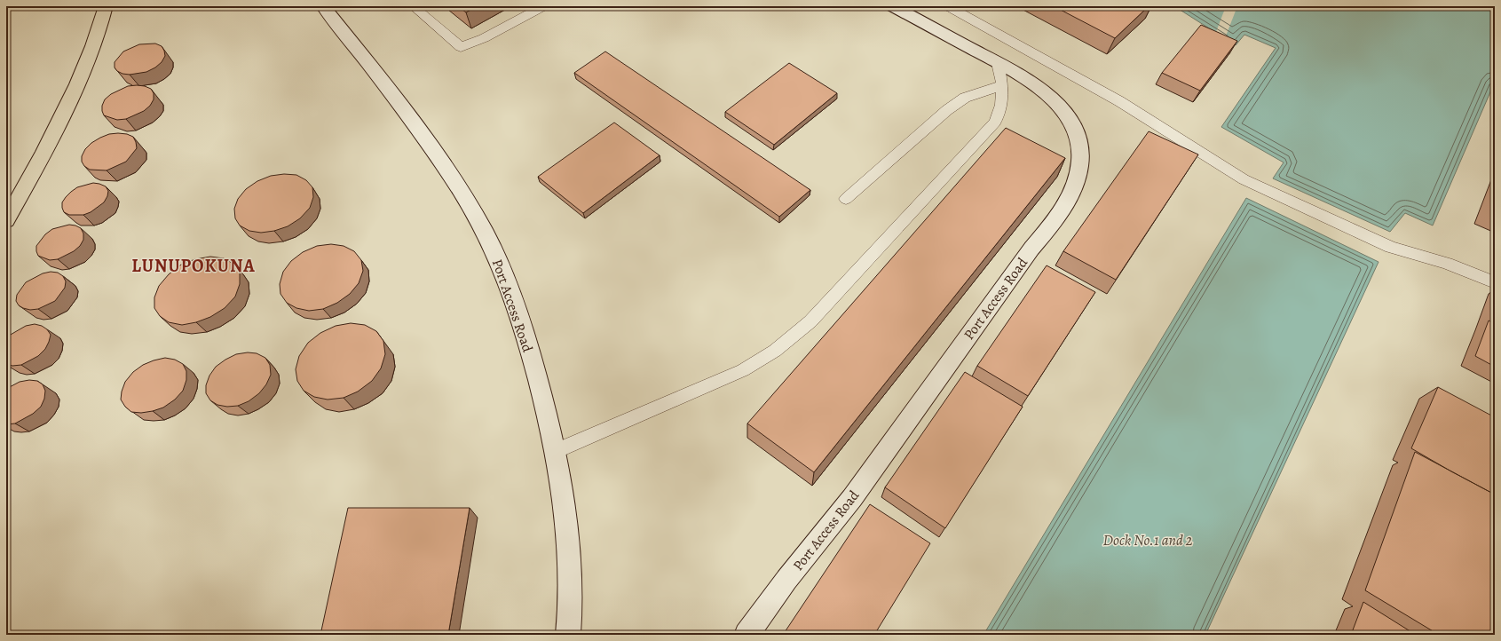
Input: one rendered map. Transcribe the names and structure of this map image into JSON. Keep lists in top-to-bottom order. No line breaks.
{"streets":{"main road":["Port Access Road"]},"districts":["LUNUPOKUNA"],"water":["Dock No.1 and 2"]}
